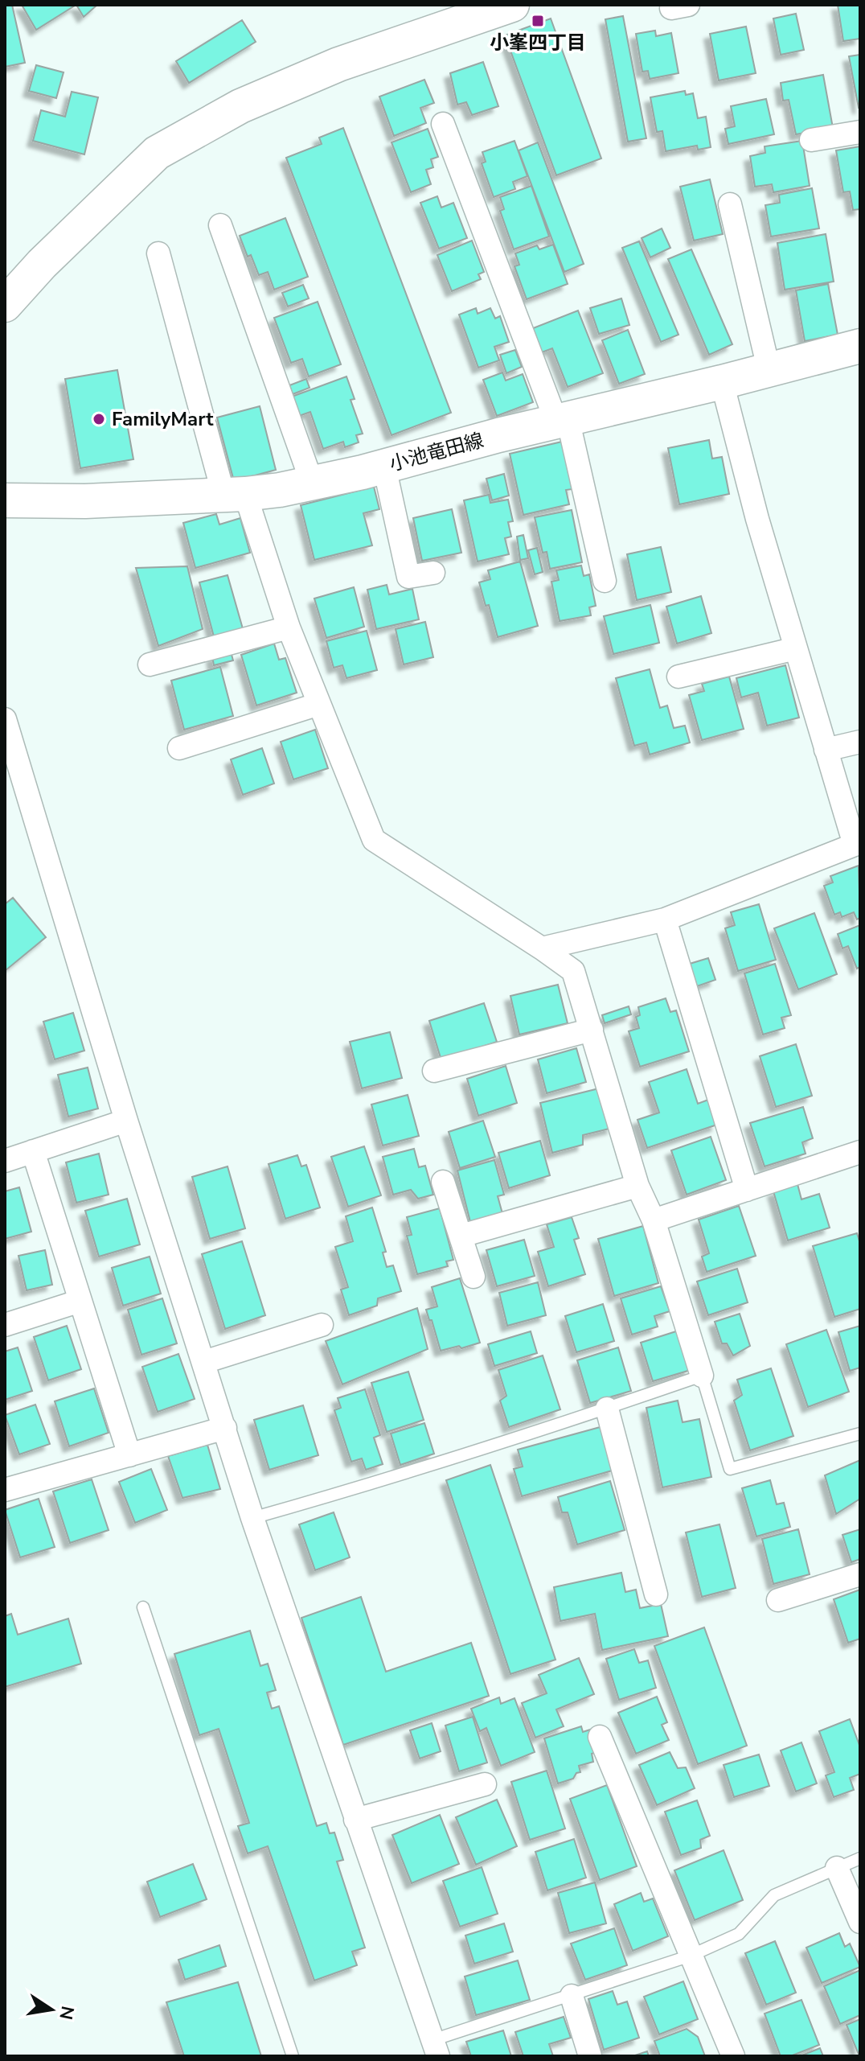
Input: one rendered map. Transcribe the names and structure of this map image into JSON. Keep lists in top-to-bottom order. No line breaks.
{"streets":{"main road":["小池竜田線"]},"places":{"transit":["小峯四丁目"],"other":["FamilyMart"]},"north":"right"}
